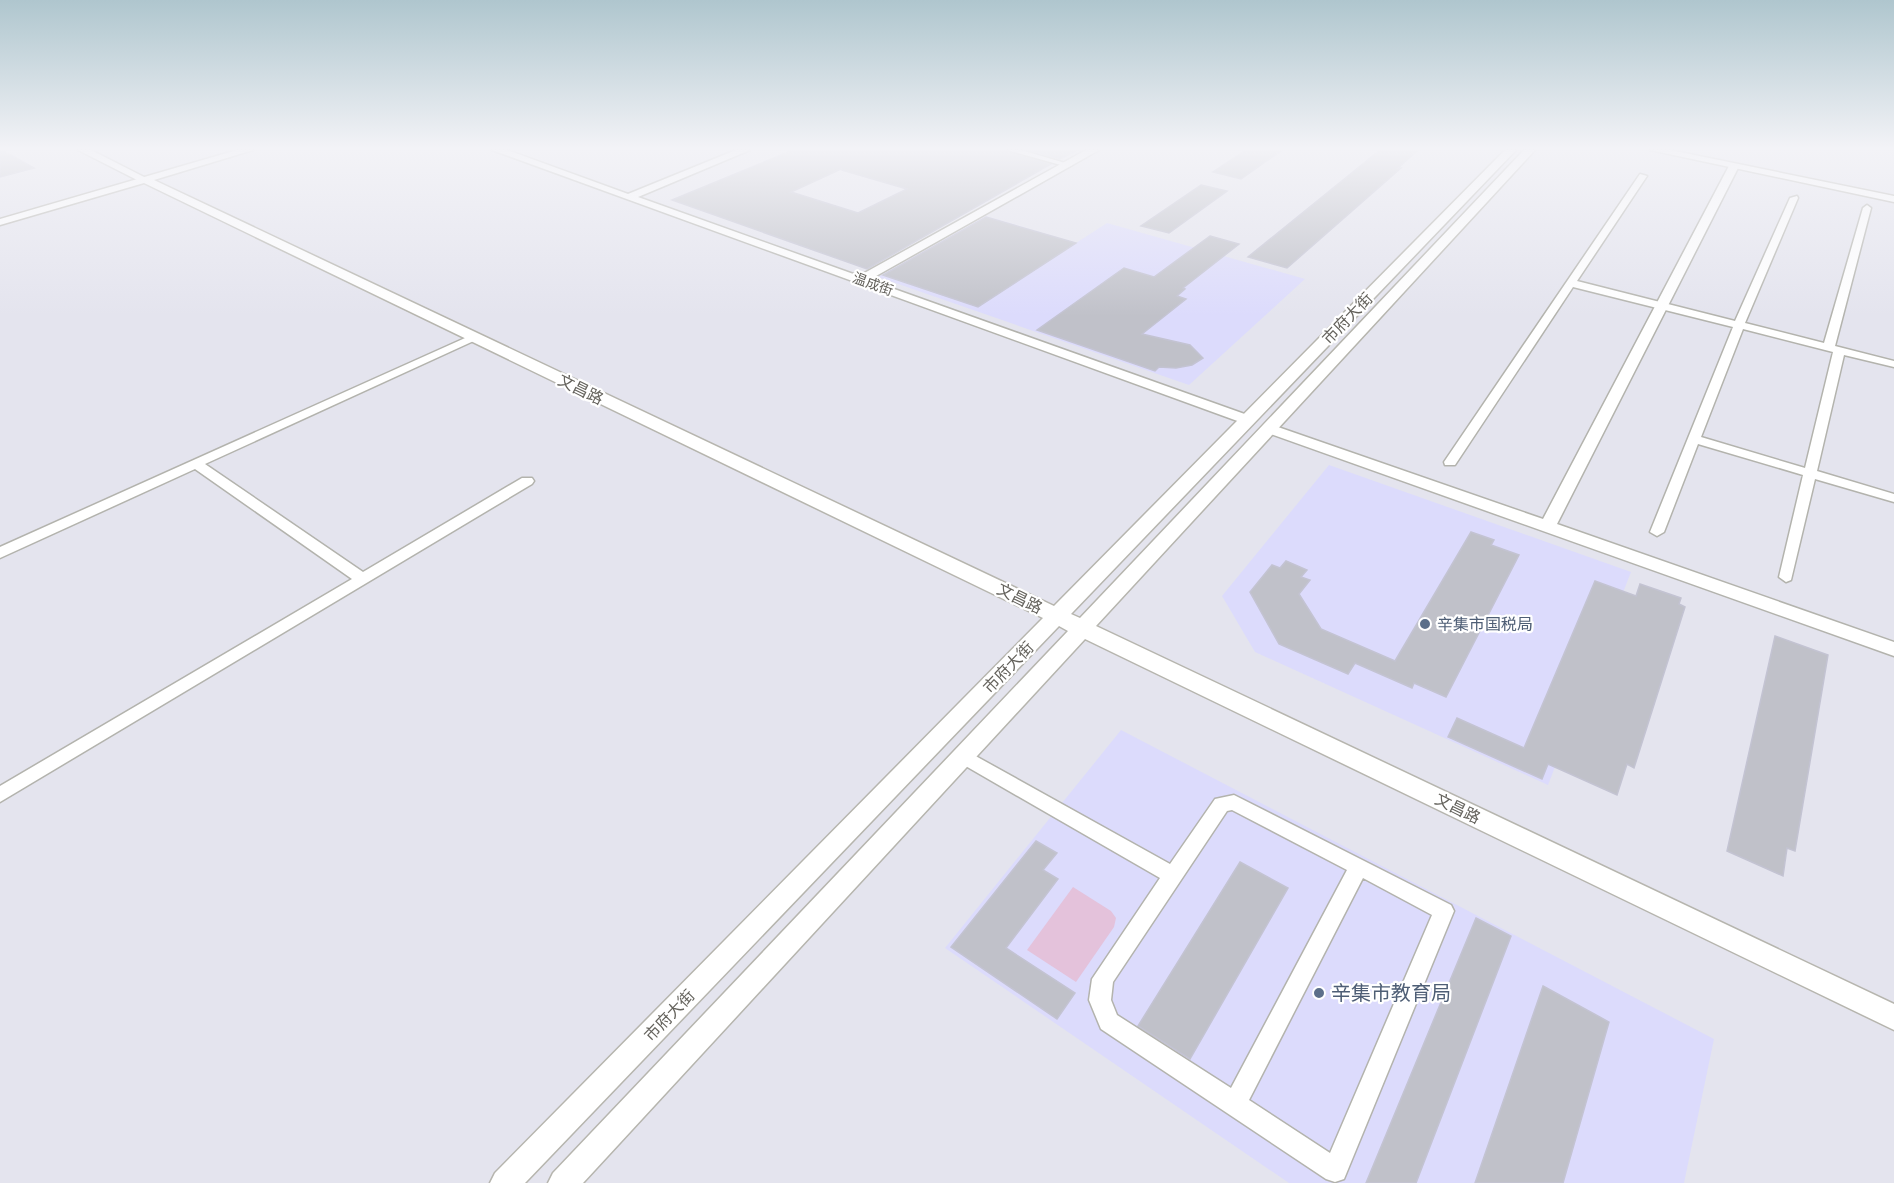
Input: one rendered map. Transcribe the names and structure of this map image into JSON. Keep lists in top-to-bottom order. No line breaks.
{"streets":{"street":["温成街","市府大街","文昌路"]},"crossings":[["温成街","市府大街"],["市府大街","文昌路"]],"places":["辛集市国税局","辛集市教育局"]}
